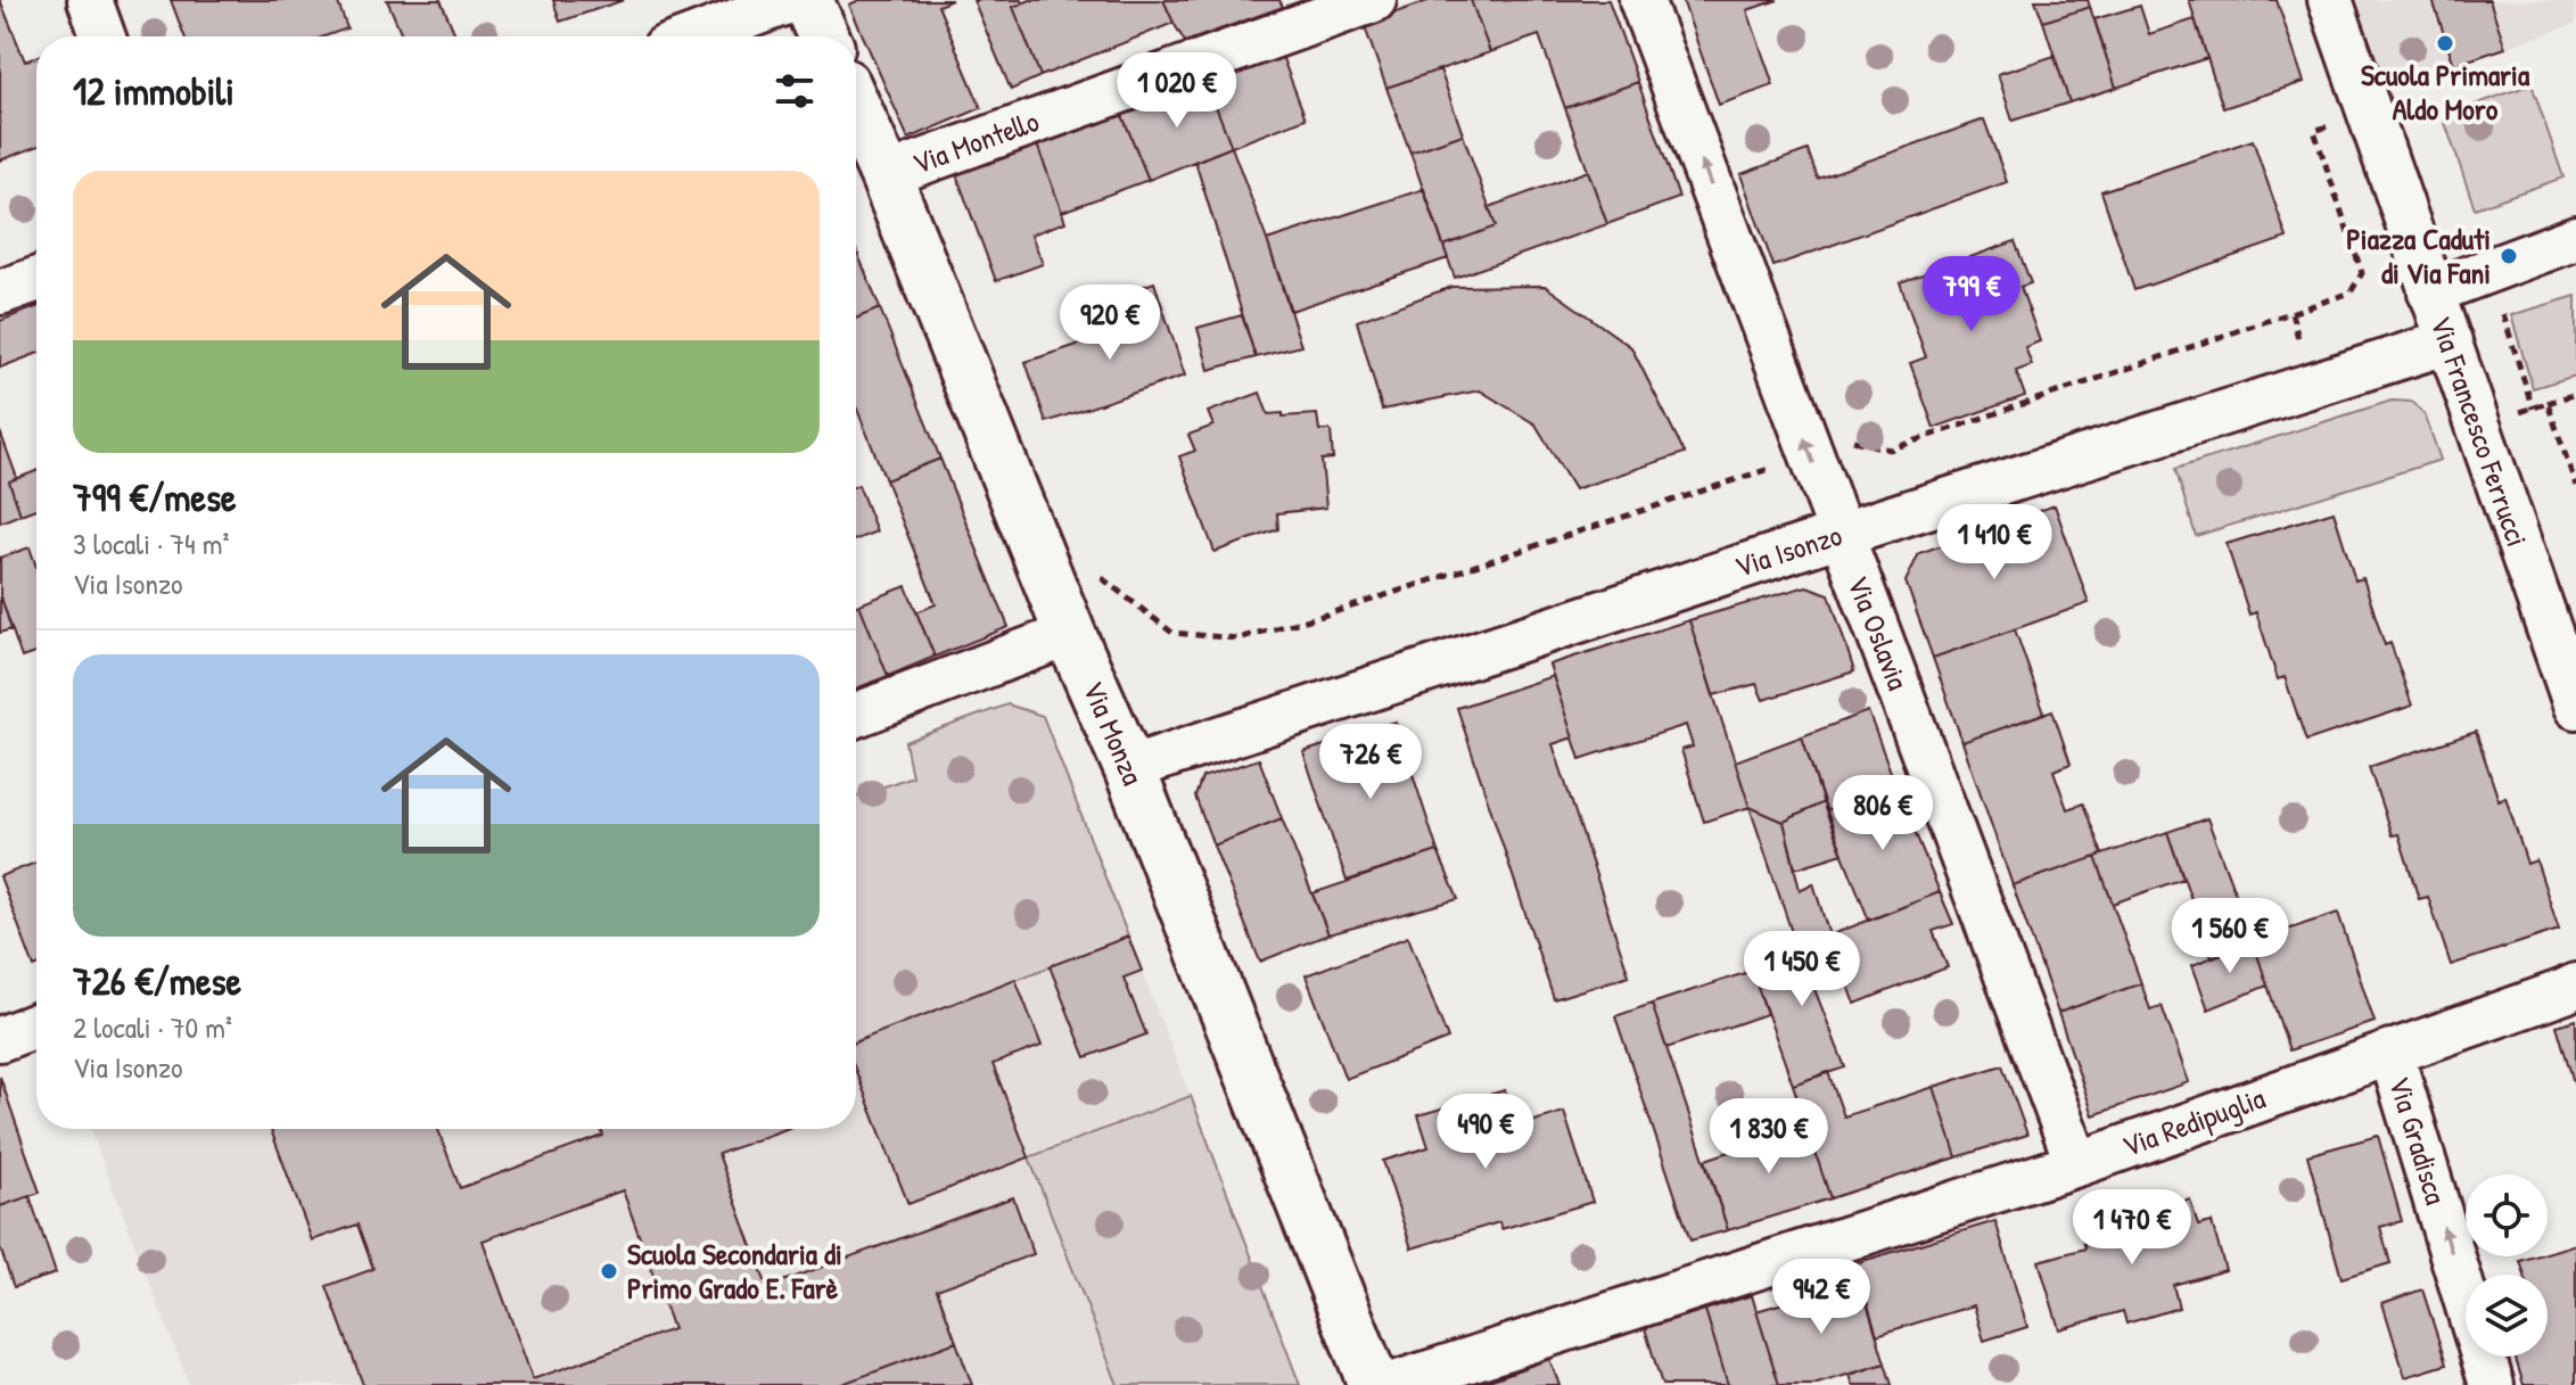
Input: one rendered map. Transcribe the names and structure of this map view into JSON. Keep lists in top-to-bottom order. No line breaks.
{"streets":{"street":["Via Montello","Via Francesco Ferrucci","Via Isonzo","Via Oslavia","Via Monza","Via Redipuglia","Via Gradisca"]},"crossings":[["Via Montello","Via Monza"],["Via Francesco Ferrucci","Via Isonzo"],["Via Isonzo","Via Oslavia"],["Via Isonzo","Via Monza"],["Via Oslavia","Via Redipuglia"],["Via Redipuglia","Via Gradisca"]],"one_way":["Via Oslavia","Via Gradisca"],"places":["Scuola Primaria Aldo Moro","Piazza Caduti di Via Fani","Scuola Secondaria di Primo Grado E. Farè"],"page":{"heading":"12 immobili","price":["1 020 €","799 €","920 €","1 410 €","726 €","806 €","1 560 €","1 450 €","490 €","1 830 €","1 470 €","942 €"],"list":[{"name":"799 €/mese","note":"3 locali · 74 m² · Via Isonzo"},{"name":"726 €/mese","note":"2 locali · 70 m² · Via Isonzo"}]}}
